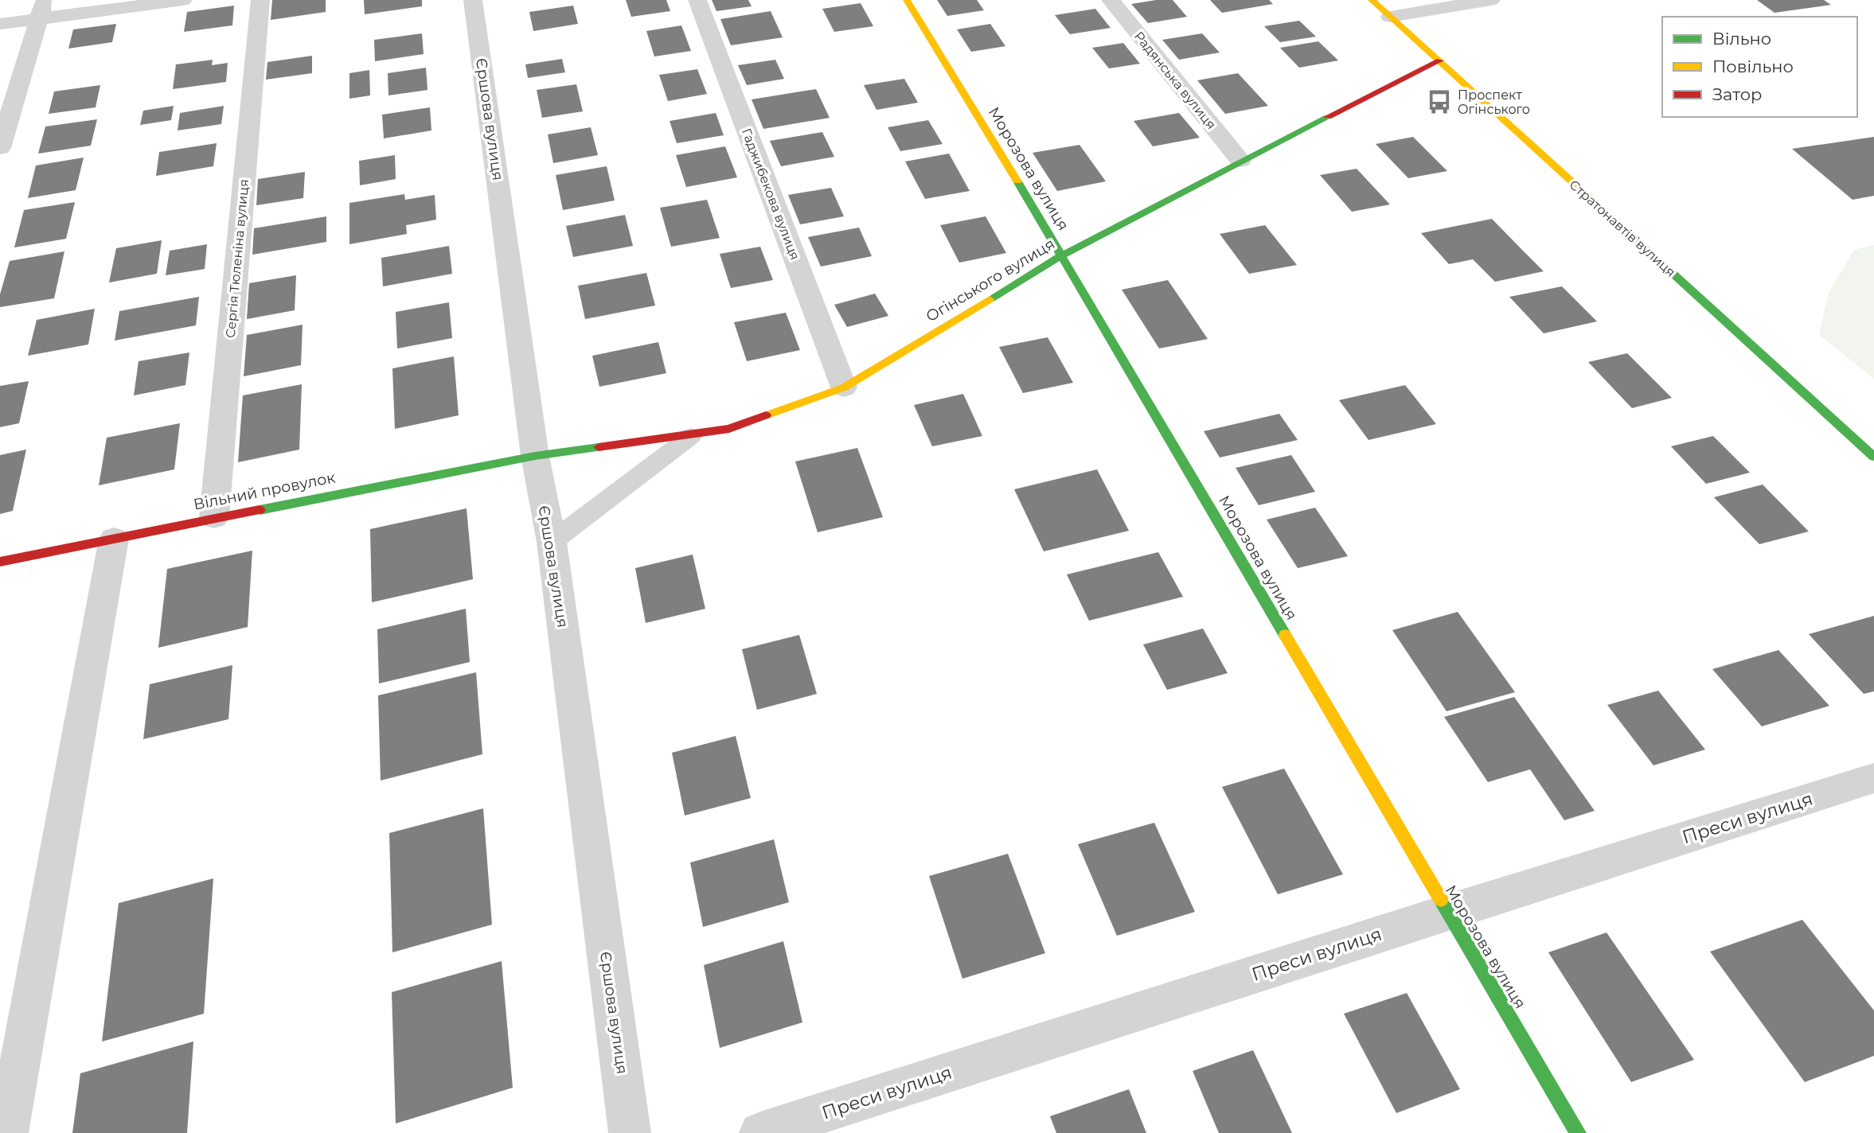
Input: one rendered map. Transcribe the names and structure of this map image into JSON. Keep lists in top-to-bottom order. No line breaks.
{"streets":{"street":["Радянська вулиця","Єршова вулиця","Морозова вулиця","Гаджибекова вулиця","Стратонавтів вулиця","Сергія Тюленіна вулиця","Огінського вулиця","Вільний провулок","Преси вулиця"]},"crossings":[["Радянська вулиця","Огінського вулиця"],["Єршова вулиця","Огінського вулиця"],["Єршова вулиця","Вільний провулок"],["Морозова вулиця","Огінського вулиця"],["Морозова вулиця","Преси вулиця"],["Гаджибекова вулиця","Огінського вулиця"],["Стратонавтів вулиця","Огінського вулиця"],["Сергія Тюленіна вулиця","Вільний провулок"],["Огінського вулиця","Вільний провулок"]],"places":{"bus stop":["Проспект Огінського"]},"legend":["Вільно","Повільно","Затор"]}
